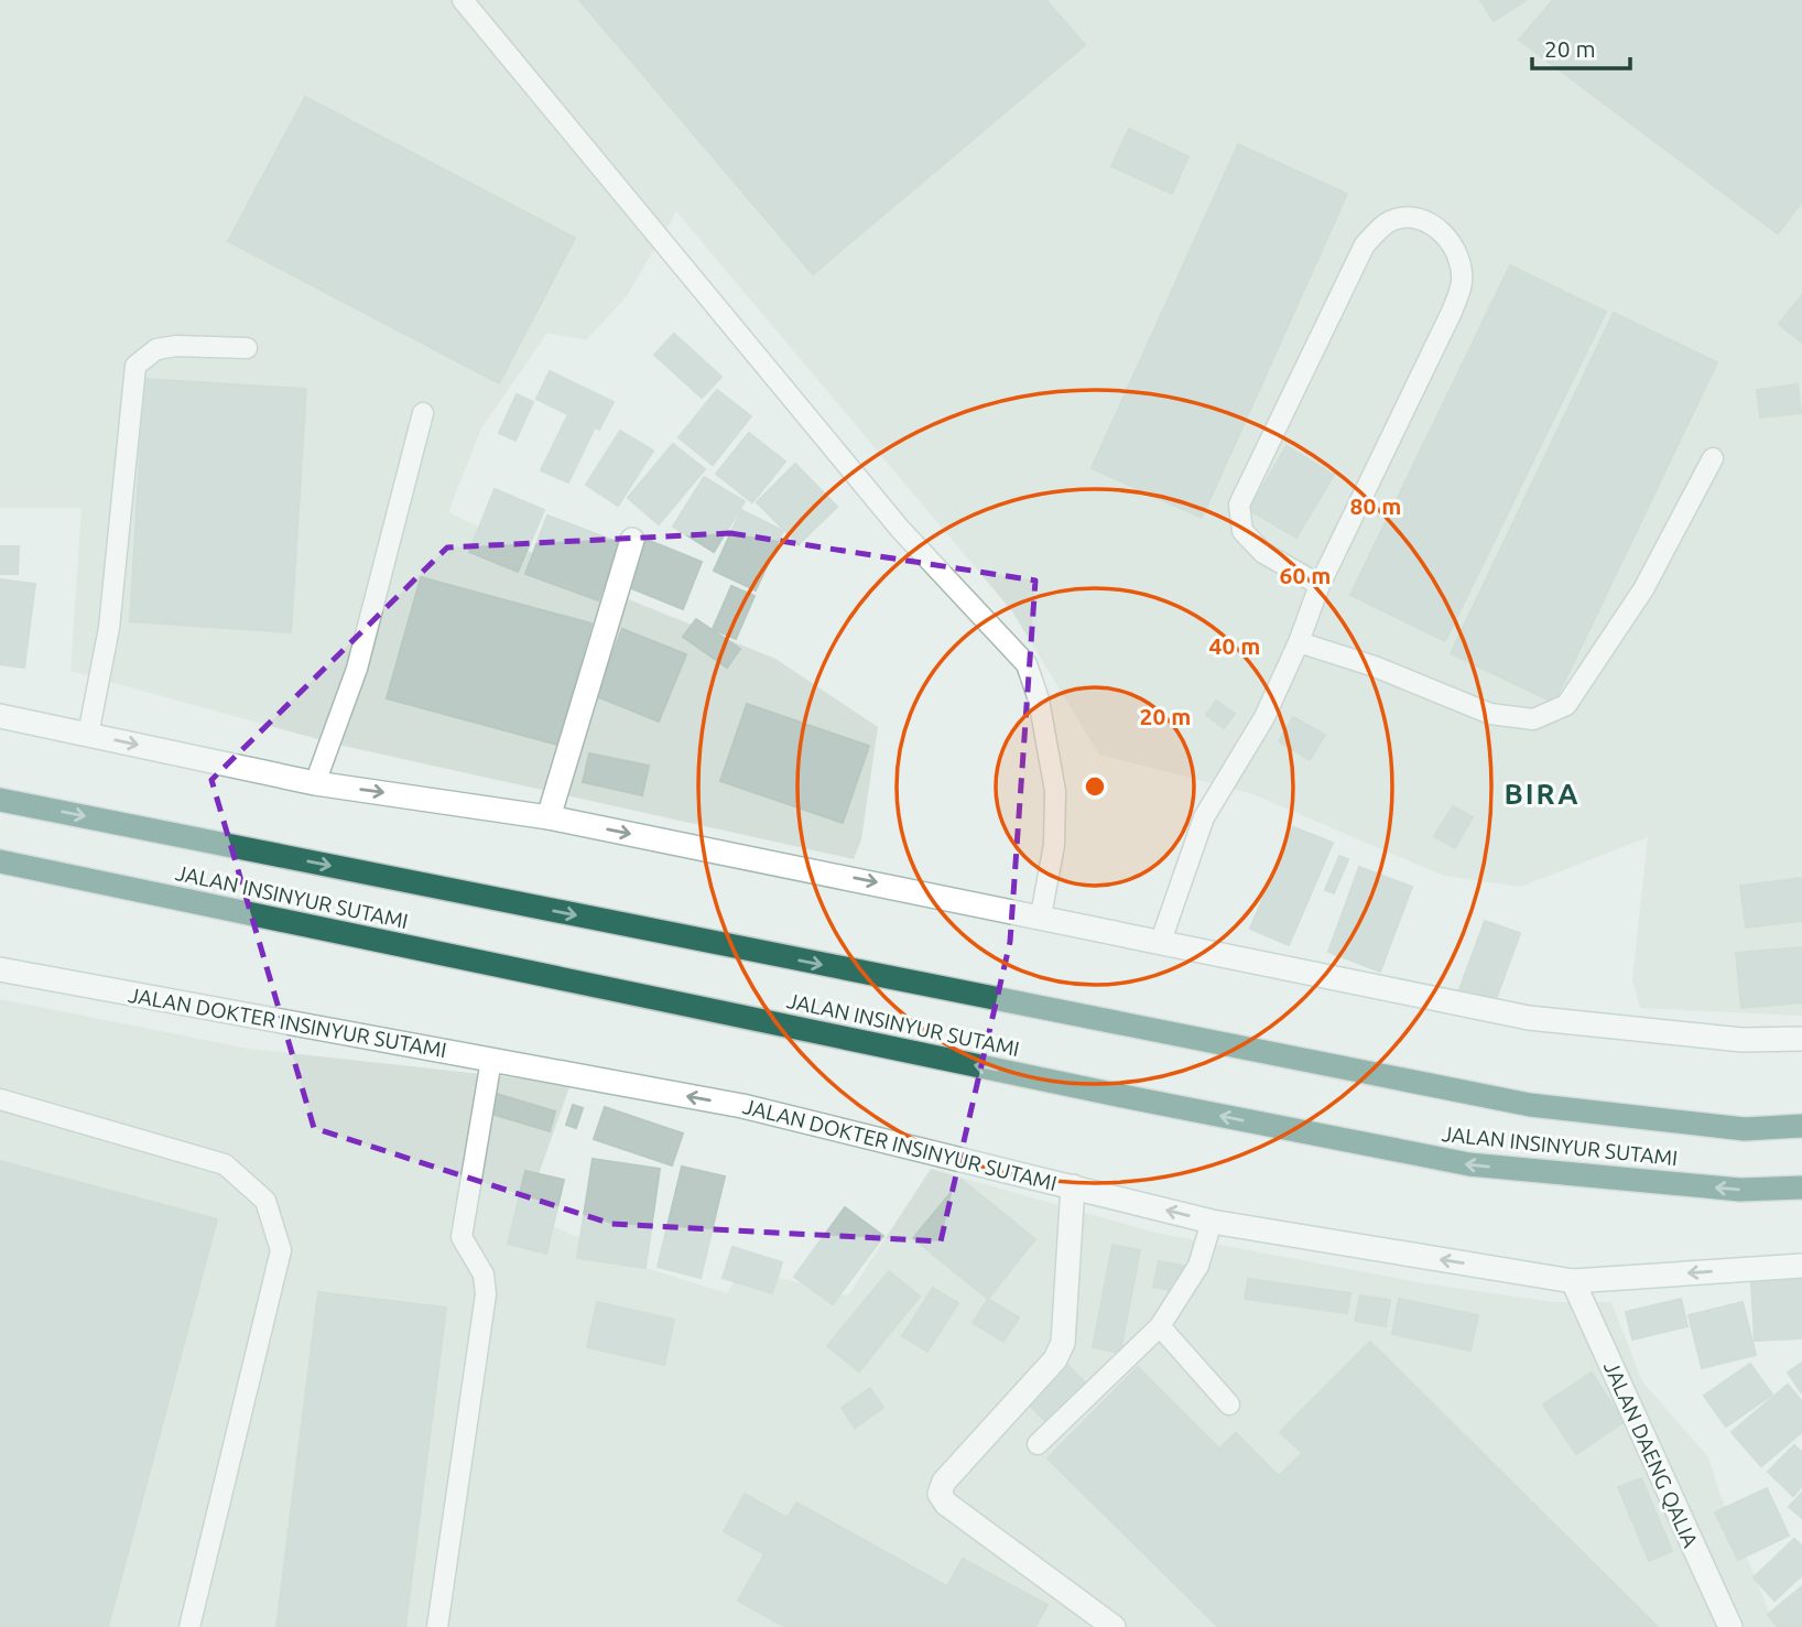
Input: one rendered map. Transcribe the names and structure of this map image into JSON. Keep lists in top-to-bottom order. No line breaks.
{"streets":{"highway":["JALAN INSINYUR SUTAMI"],"street":["JALAN DOKTER INSINYUR SUTAMI","JALAN DAENG QALIA"]},"crossings":[["JALAN DOKTER INSINYUR SUTAMI","JALAN DAENG QALIA"]],"one_way":["JALAN DOKTER INSINYUR SUTAMI"],"districts":["BIRA"],"scale_bar":"20 m","rings":["80 m","60 m","40 m","20 m"]}
